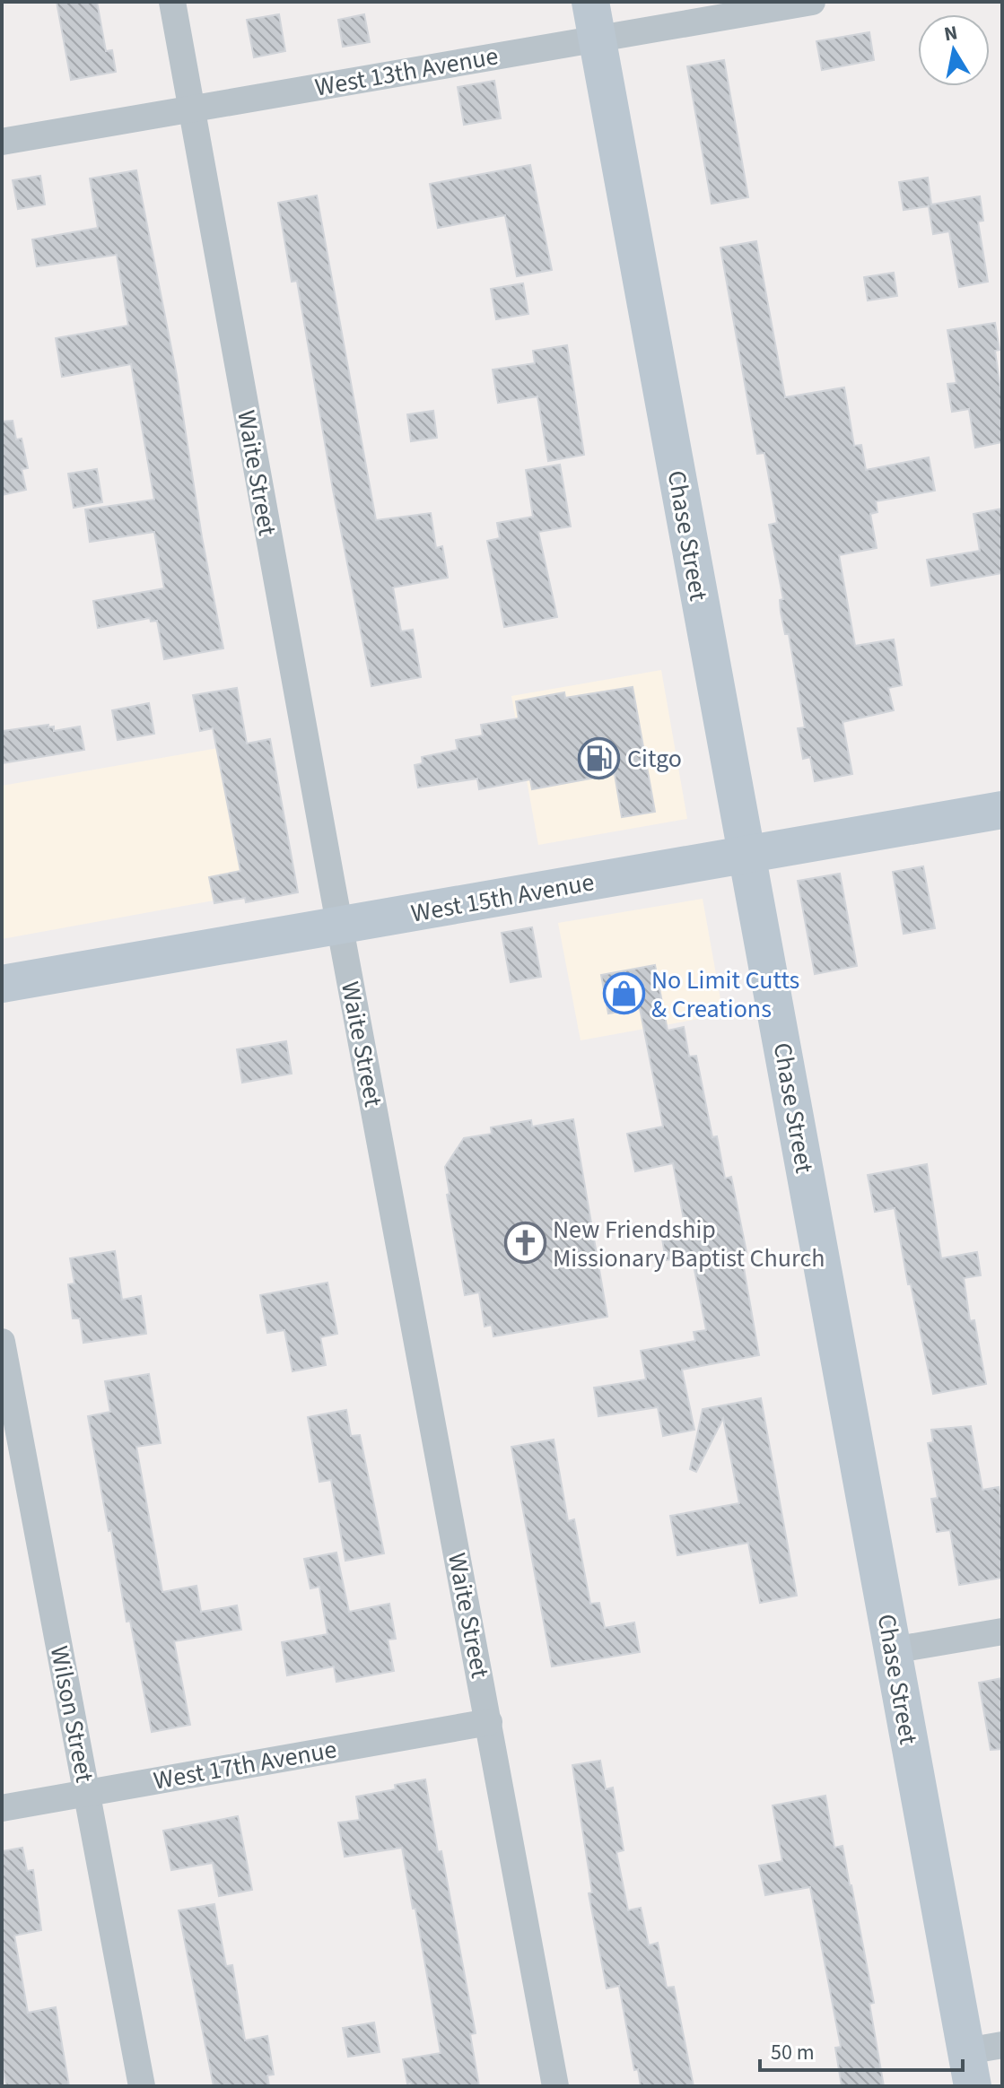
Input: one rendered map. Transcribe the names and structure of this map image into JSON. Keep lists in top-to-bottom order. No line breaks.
{"streets":{"street":["West 13th Avenue","Waite Street","Chase Street","West 15th Avenue","Wilson Street","West 17th Avenue"]},"crossings":[["West 13th Avenue","Waite Street"],["West 13th Avenue","Chase Street"],["Waite Street","West 15th Avenue"],["Waite Street","West 17th Avenue"],["Chase Street","West 15th Avenue"],["Wilson Street","West 17th Avenue"]],"places":{"fuel station":["Citgo"],"shop":["No Limit Cutts & Creations"],"church":["New Friendship Missionary Baptist Church"]},"scale_bar":"50 m","north":"top"}
